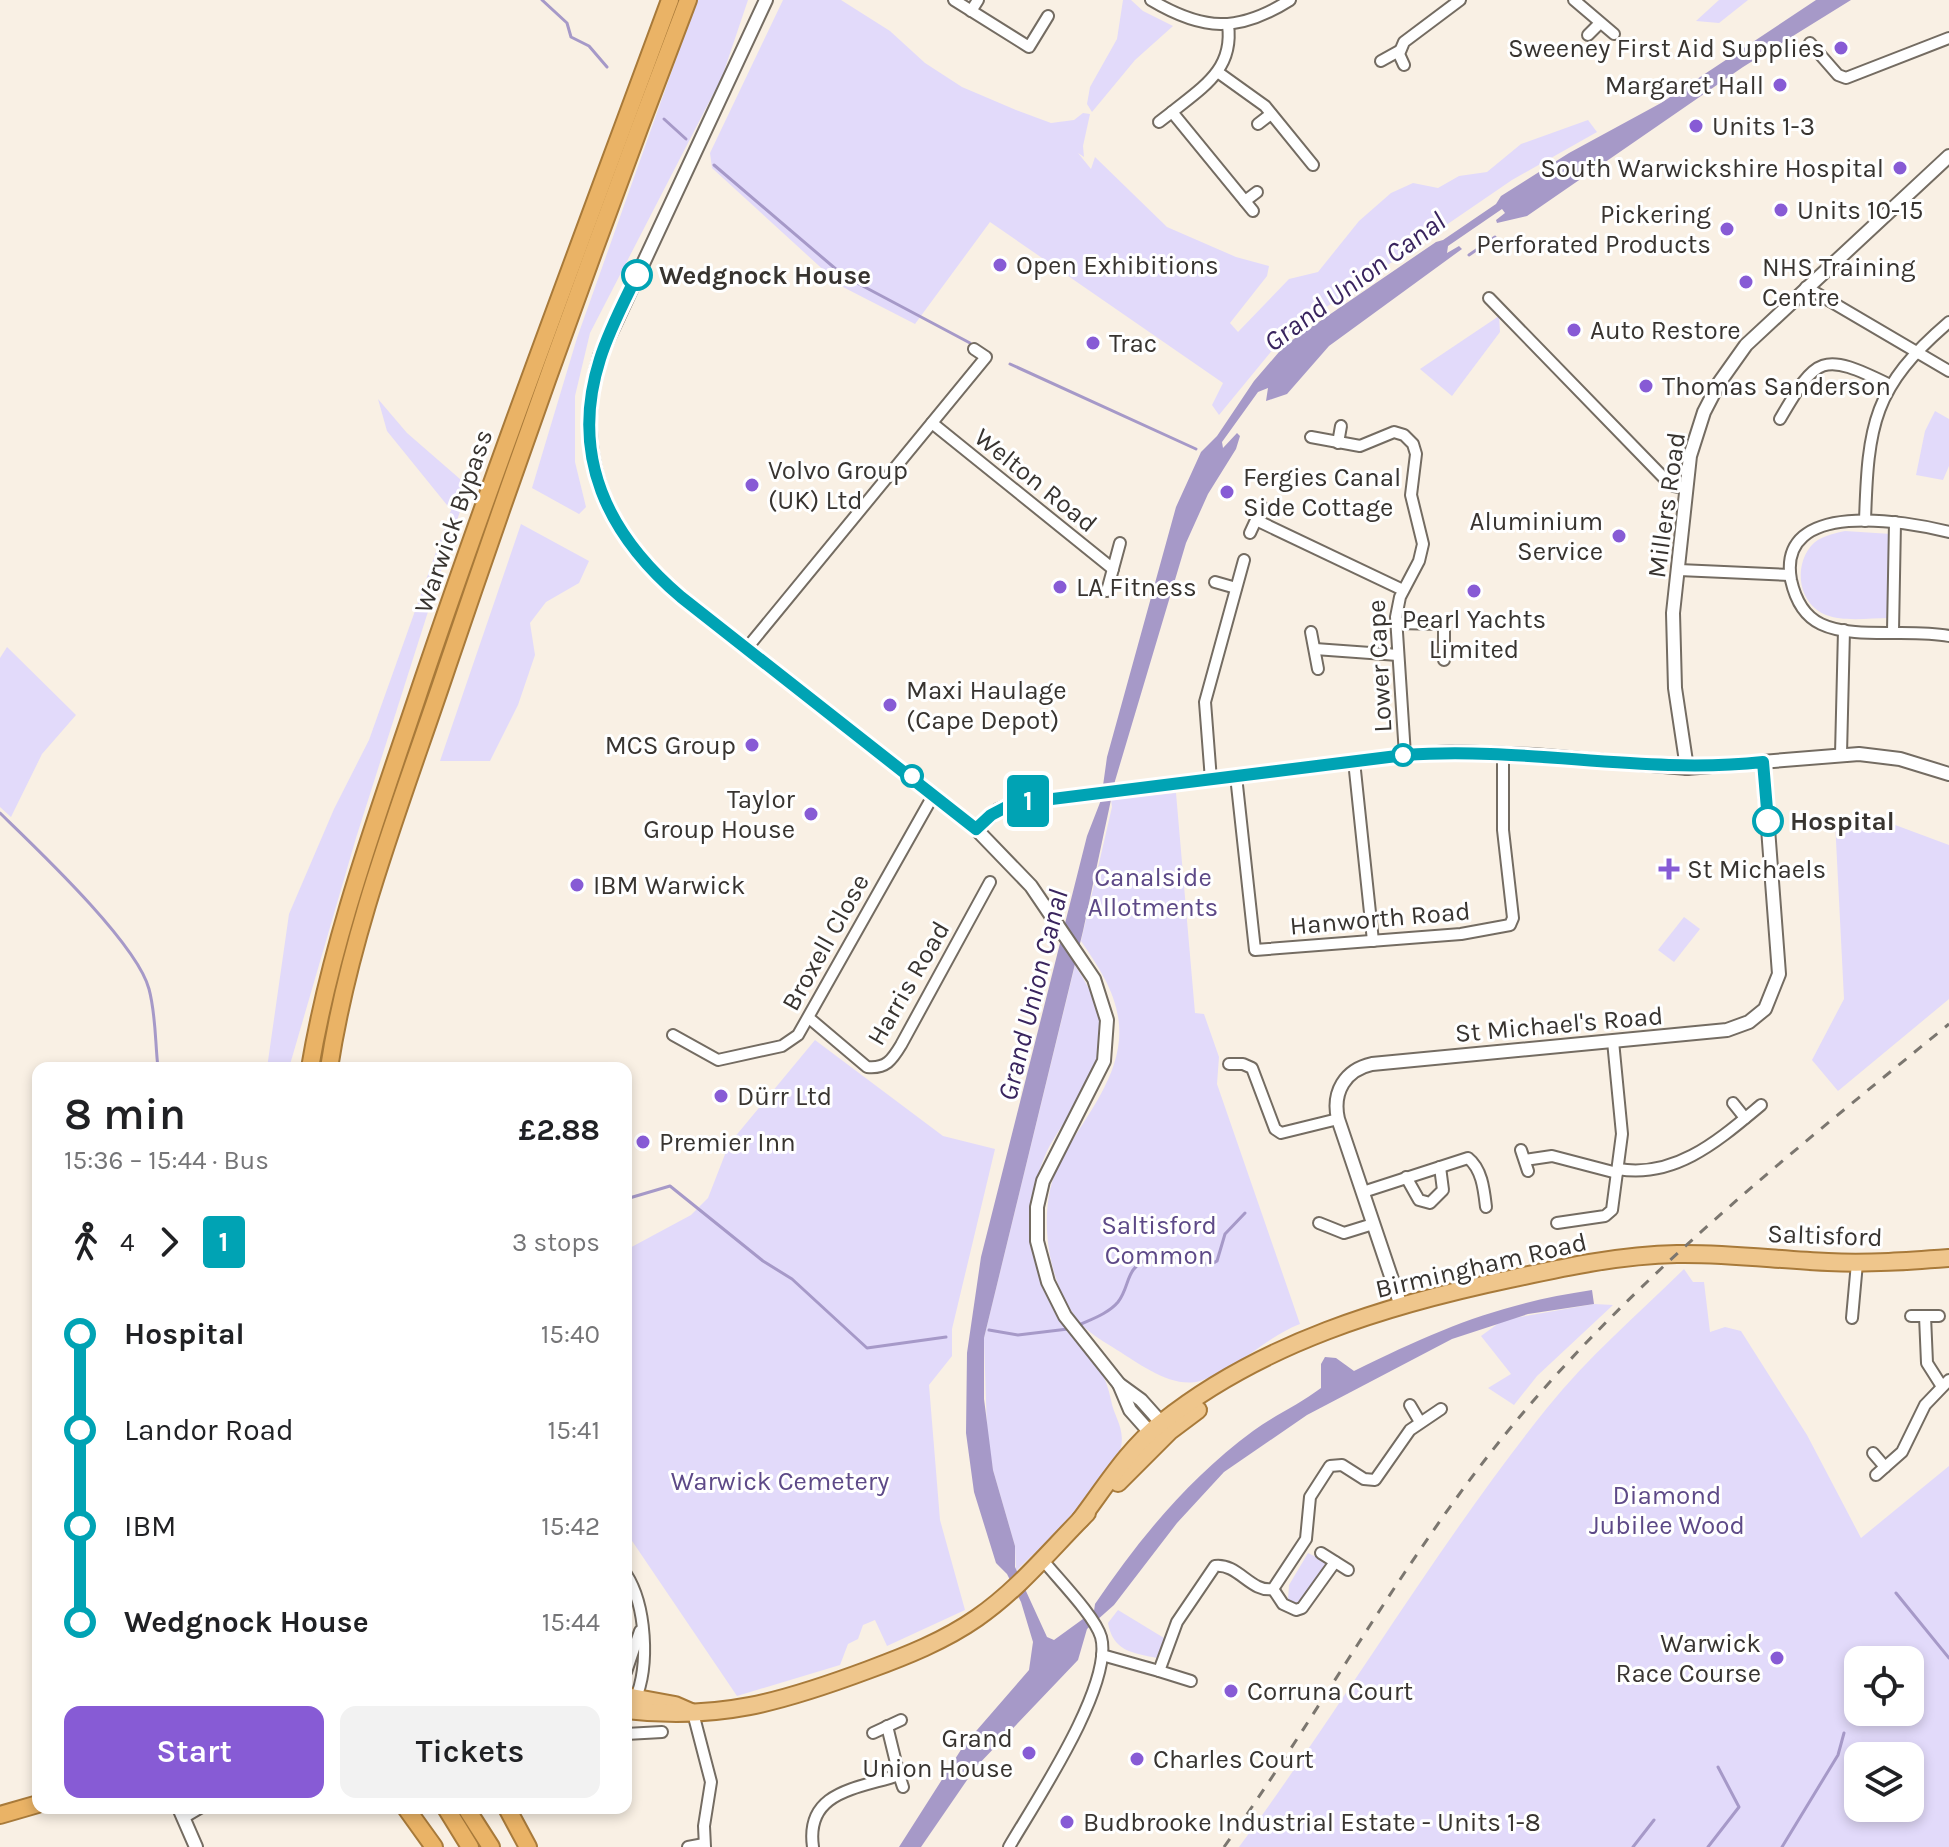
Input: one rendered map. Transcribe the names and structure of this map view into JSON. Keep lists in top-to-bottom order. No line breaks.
{"streets":{"highway":["Warwick Bypass"],"main road":["Saltisford","Birmingham Road"],"street":["Welton Road","Millers Road","Lower Cape","Hanworth Road","Broxell Close","Harris Road","St Michael's Road"]},"crossings":[["Broxell Close","Harris Road"],["St Michael's Road","Birmingham Road"],["Saltisford","Birmingham Road"]],"water":["Grand Union Canal"],"parks":["Canalside Allotments","Saltisford Common","Warwick Cemetery","Diamond Jubilee Wood"],"places":{"other":["Sweeney First Aid Supplies","Margaret Hall","Units 1-3","South Warwickshire Hospital","Units 10-15","Pickering Perforated Products","Open Exhibitions","Wedgnock House","NHS Training Centre","Auto Restore","Trac","Thomas Sanderson","Volvo Group (UK) Ltd","Fergies Canal Side Cottage","Aluminium Service","LA Fitness","Pearl Yachts Limited","Maxi Haulage (Cape Depot)","MCS Group","Taylor Group House","Hospital","IBM Warwick","Dürr Ltd","Premier Inn","Warwick Race Course","Corruna Court","Grand Union House","Charles Court","Budbrooke Industrial Estate - Units 1-8"],"health":["St Michaels"]},"lines":["bus line 1"],"page":{"on_map":"1","heading":["8 min","15:36 – 15:44 · Bus","£2.88"],"legs":["4","1","3 stops"],"list":[{"name":"Hospital","value":"15:40"},{"name":"Landor Road","value":"15:41"},{"name":"IBM","value":"15:42"},{"name":"Wedgnock House","value":"15:44"}],"buttons":["Start","Tickets"]}}
